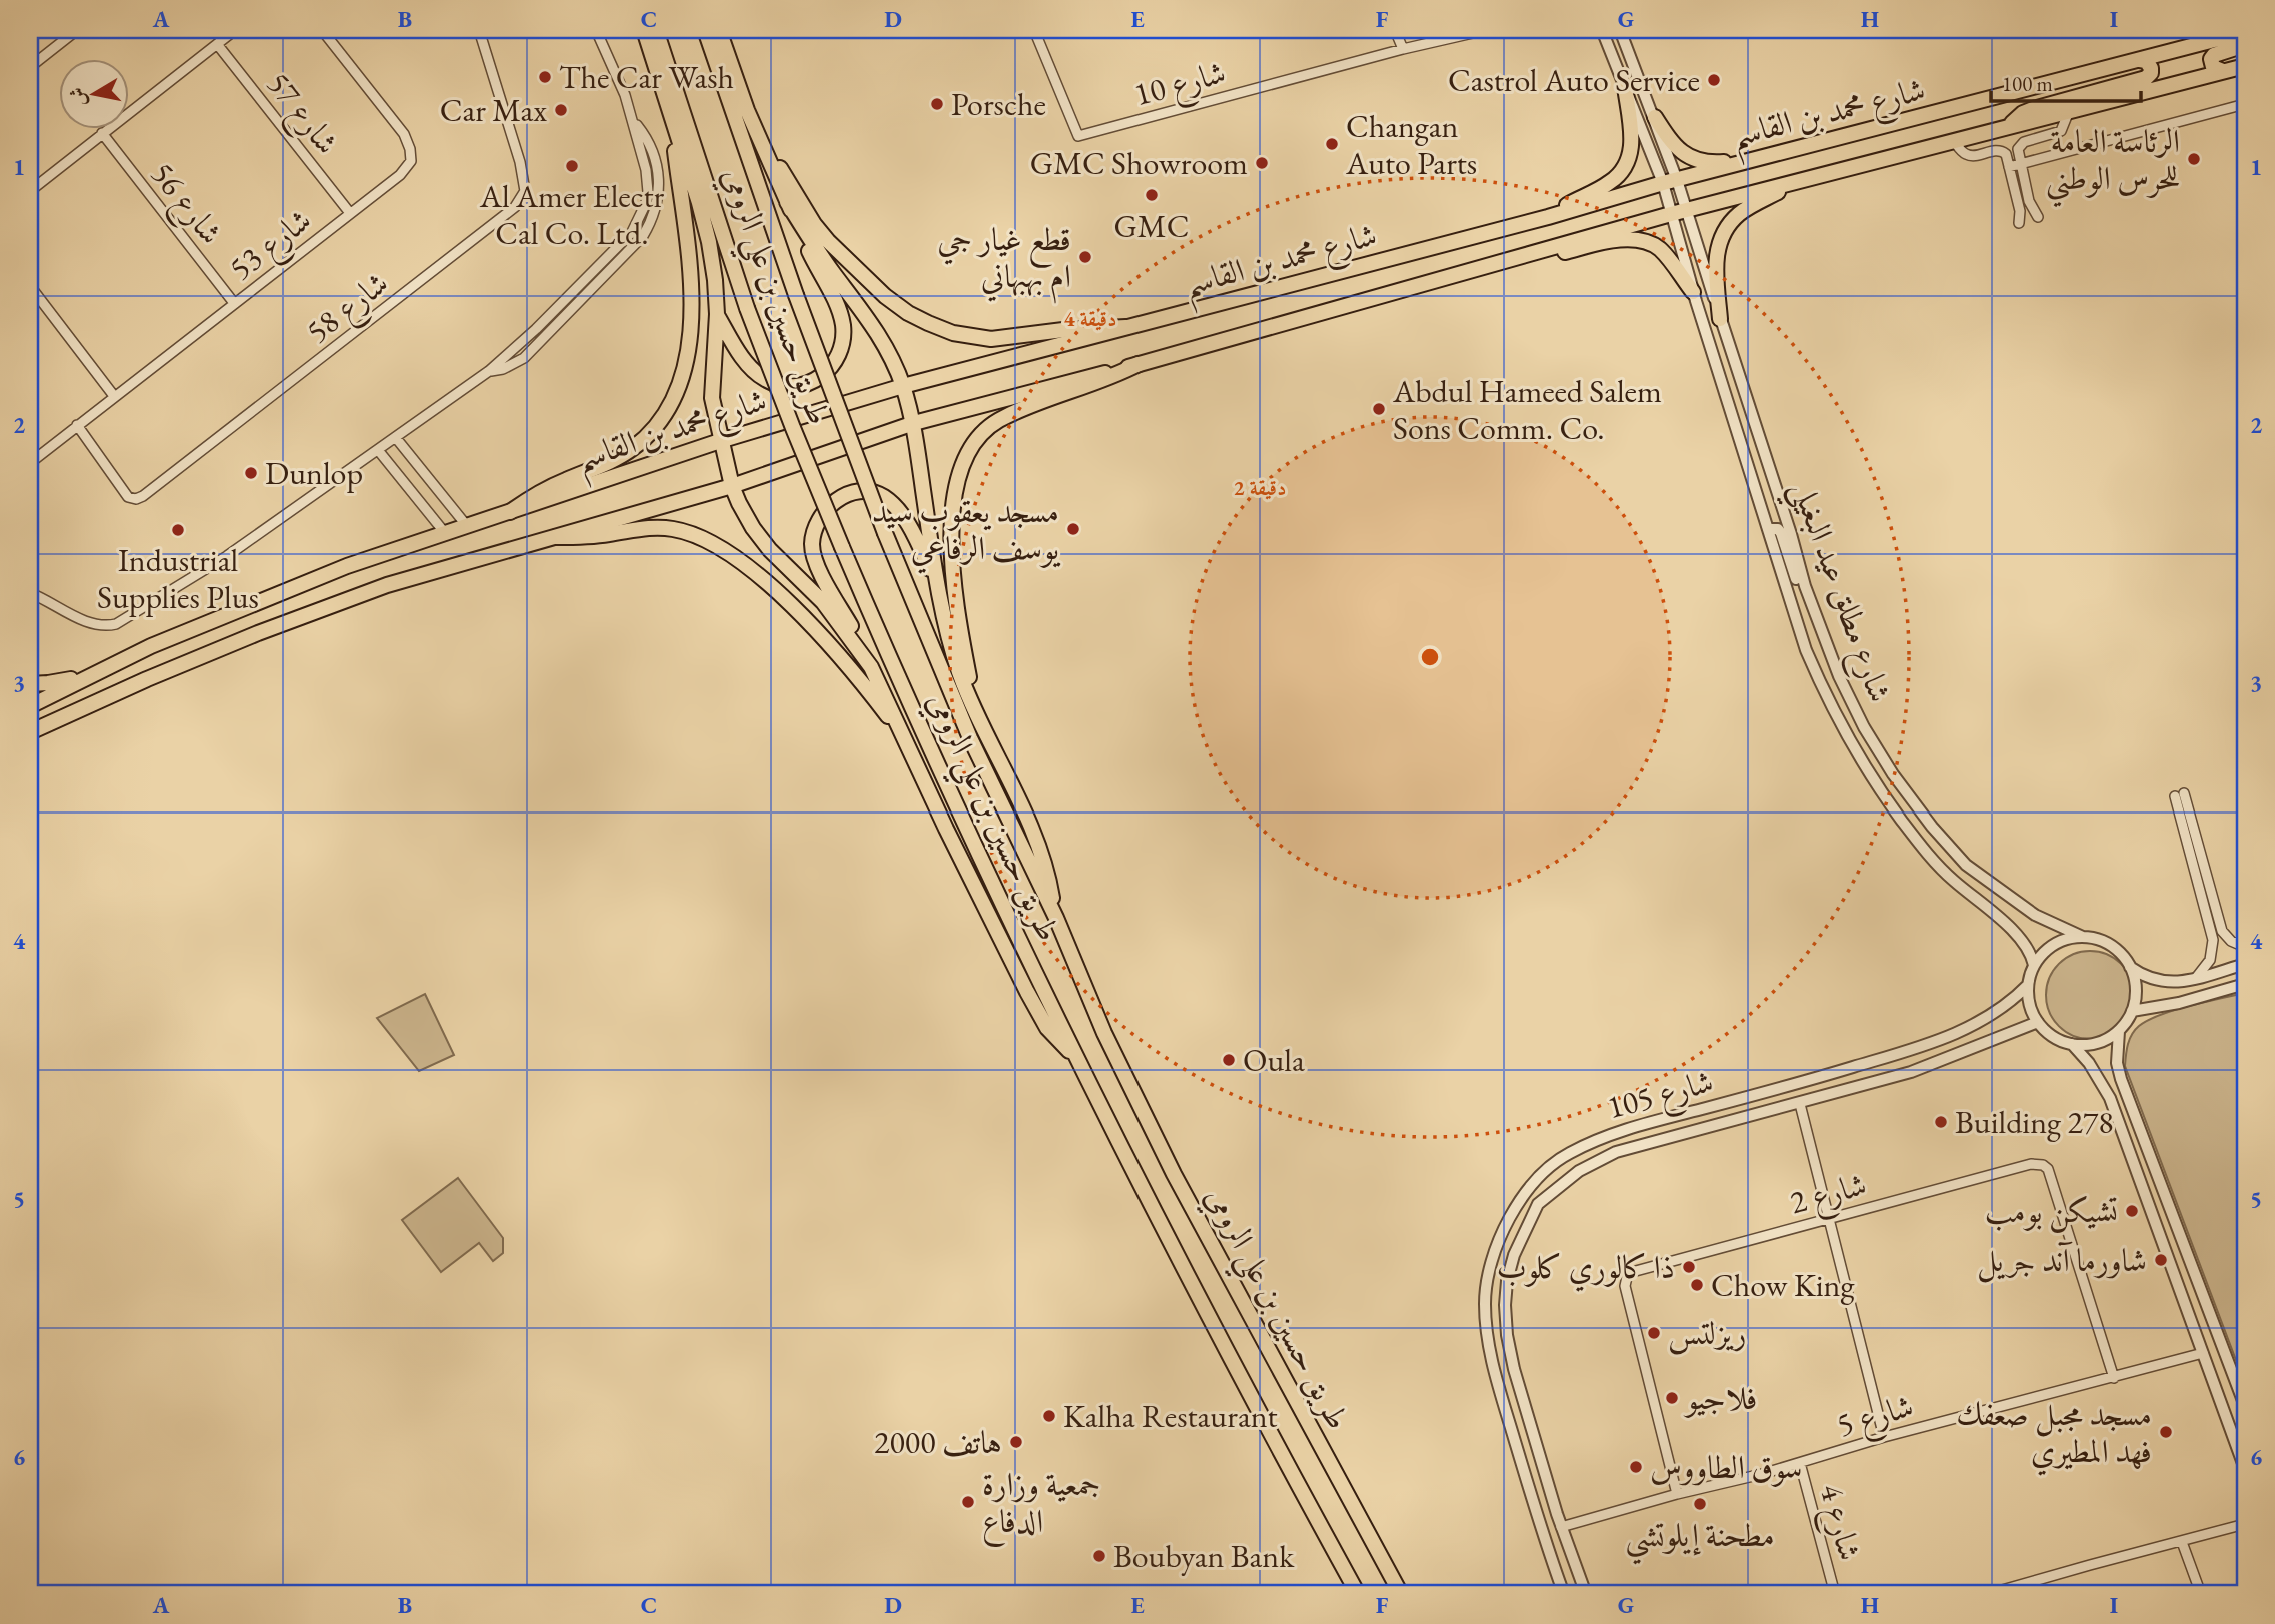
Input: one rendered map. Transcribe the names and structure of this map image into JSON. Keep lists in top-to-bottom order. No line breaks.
{"streets":{"main road":["شارع محمد بن القاسم","طريق حسين بن علي الرومي"],"street":["شارع 10","شارع 57","شارع 56","شارع 53","شارع 58","شارع مطلق عيد البغيلي","شارع 105","شارع 2","شارع 5","شارع 4"]},"crossings":[["شارع محمد بن القاسم","شارع مطلق عيد البغيلي"],["شارع 57","شارع 53"],["شارع 56","شارع 53"],["شارع 53","شارع 58"],["شارع مطلق عيد البغيلي","شارع 105"],["شارع 105","شارع 5"],["شارع 2","شارع 5"],["شارع 5","شارع 4"]],"places":["The Car Wash","Castrol Auto Service","Porsche","Car Max","Changan Auto Parts","الرئاسة العامة للحرس الوطني","GMC Showroom","Al Amer Electr Cal Co. Ltd.","GMC","قطع غيار جي ام بهبهاني","Abdul Hameed Salem Sons Comm. Co.","Dunlop","مسجد يعقوب سيد يوسف الرفاعي","Industrial Supplies Plus","Oula","Building 278","تشيكن بومب","شاورما آند جريل","ذا كالوري كلوب","Chow King","ريزلتس","فلاجيو","Kalha Restaurant","مسجد مجبل صعفك فهد المطيري","هاتف 2000","سوق الطاووس","جمعية وزارة الدفاع","مطحنة إيلوتشي","Boubyan Bank"],"scale_bar":"100 m","north":"left","grid":{"columns":["A","B","C","D","E","F","G","H","I"],"rows":["1","2","3","4","5","6"]},"rings":["4 دقيقة","2 دقيقة"]}
